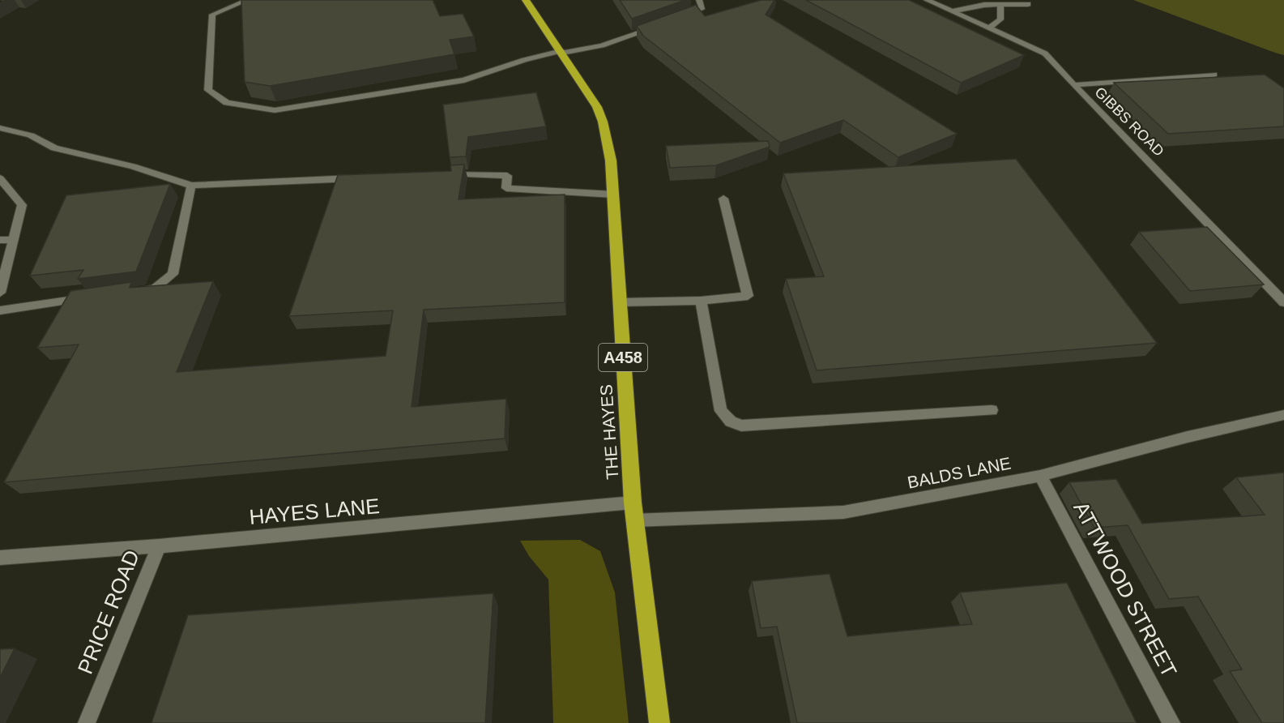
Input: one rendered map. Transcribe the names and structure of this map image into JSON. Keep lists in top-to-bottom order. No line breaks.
{"streets":{"highway":["A458","THE HAYES"],"street":["GIBBS ROAD","BALDS LANE","HAYES LANE","ATTWOOD STREET","PRICE ROAD"]},"crossings":[["THE HAYES","BALDS LANE"],["THE HAYES","HAYES LANE"],["BALDS LANE","ATTWOOD STREET"],["HAYES LANE","PRICE ROAD"]]}
